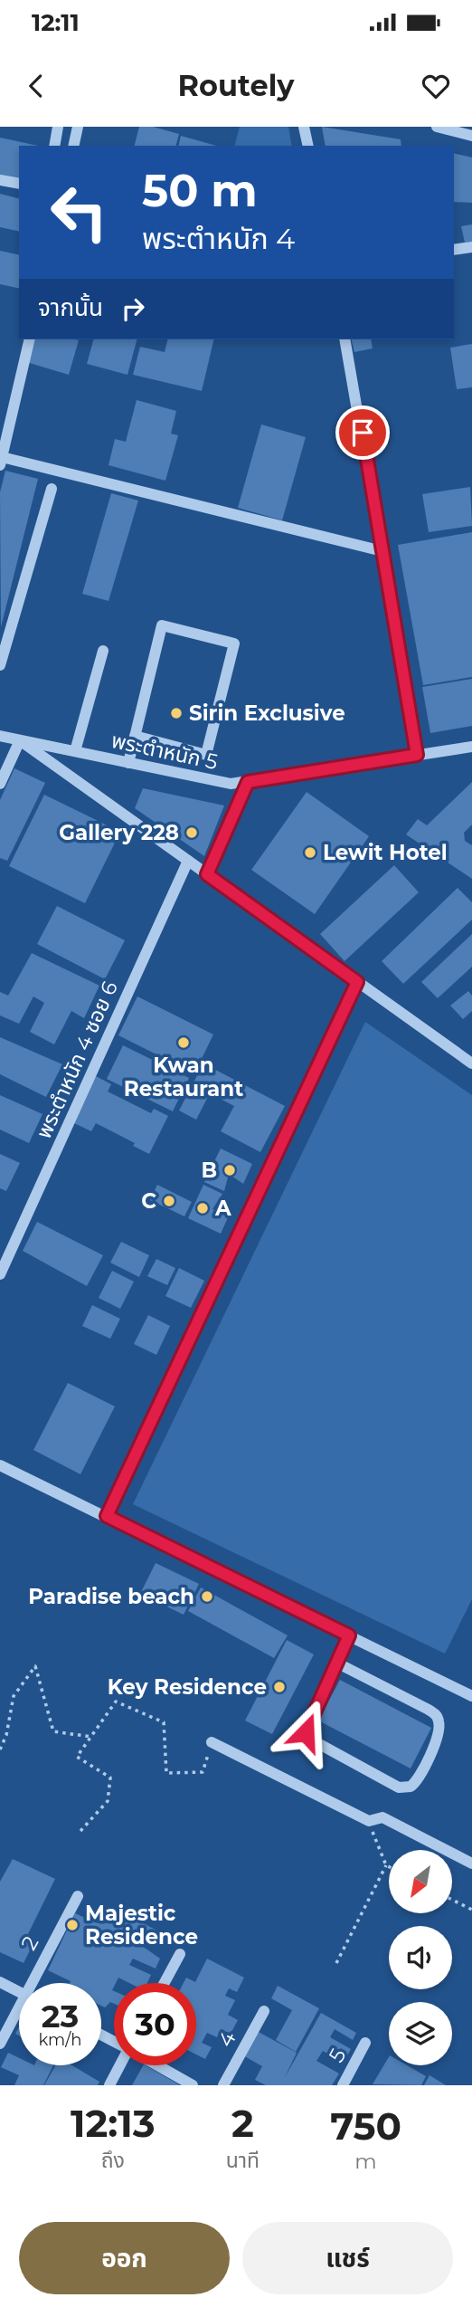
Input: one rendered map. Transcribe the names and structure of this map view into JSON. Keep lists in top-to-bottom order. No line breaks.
{"streets":{"street":["พระตำหนัก 5","พระตำหนัก 4 ซอย 6","2","4","5"]},"places":["Sirin Exclusive","Gallery 228","Lewit Hotel","Kwan Restaurant","B","C","A","Paradise beach","Key Residence","Majestic Residence"],"north":"bottom left","page":{"status":"12:11","header":"Routely","turn":["50 m","พระตำหนัก 4"],"then":"จากนั้น","speed":"23 km/h","limit":"30","eta":["12:13","ถึง","2","นาที","750","m"],"buttons":["ออก","แชร์"]}}
